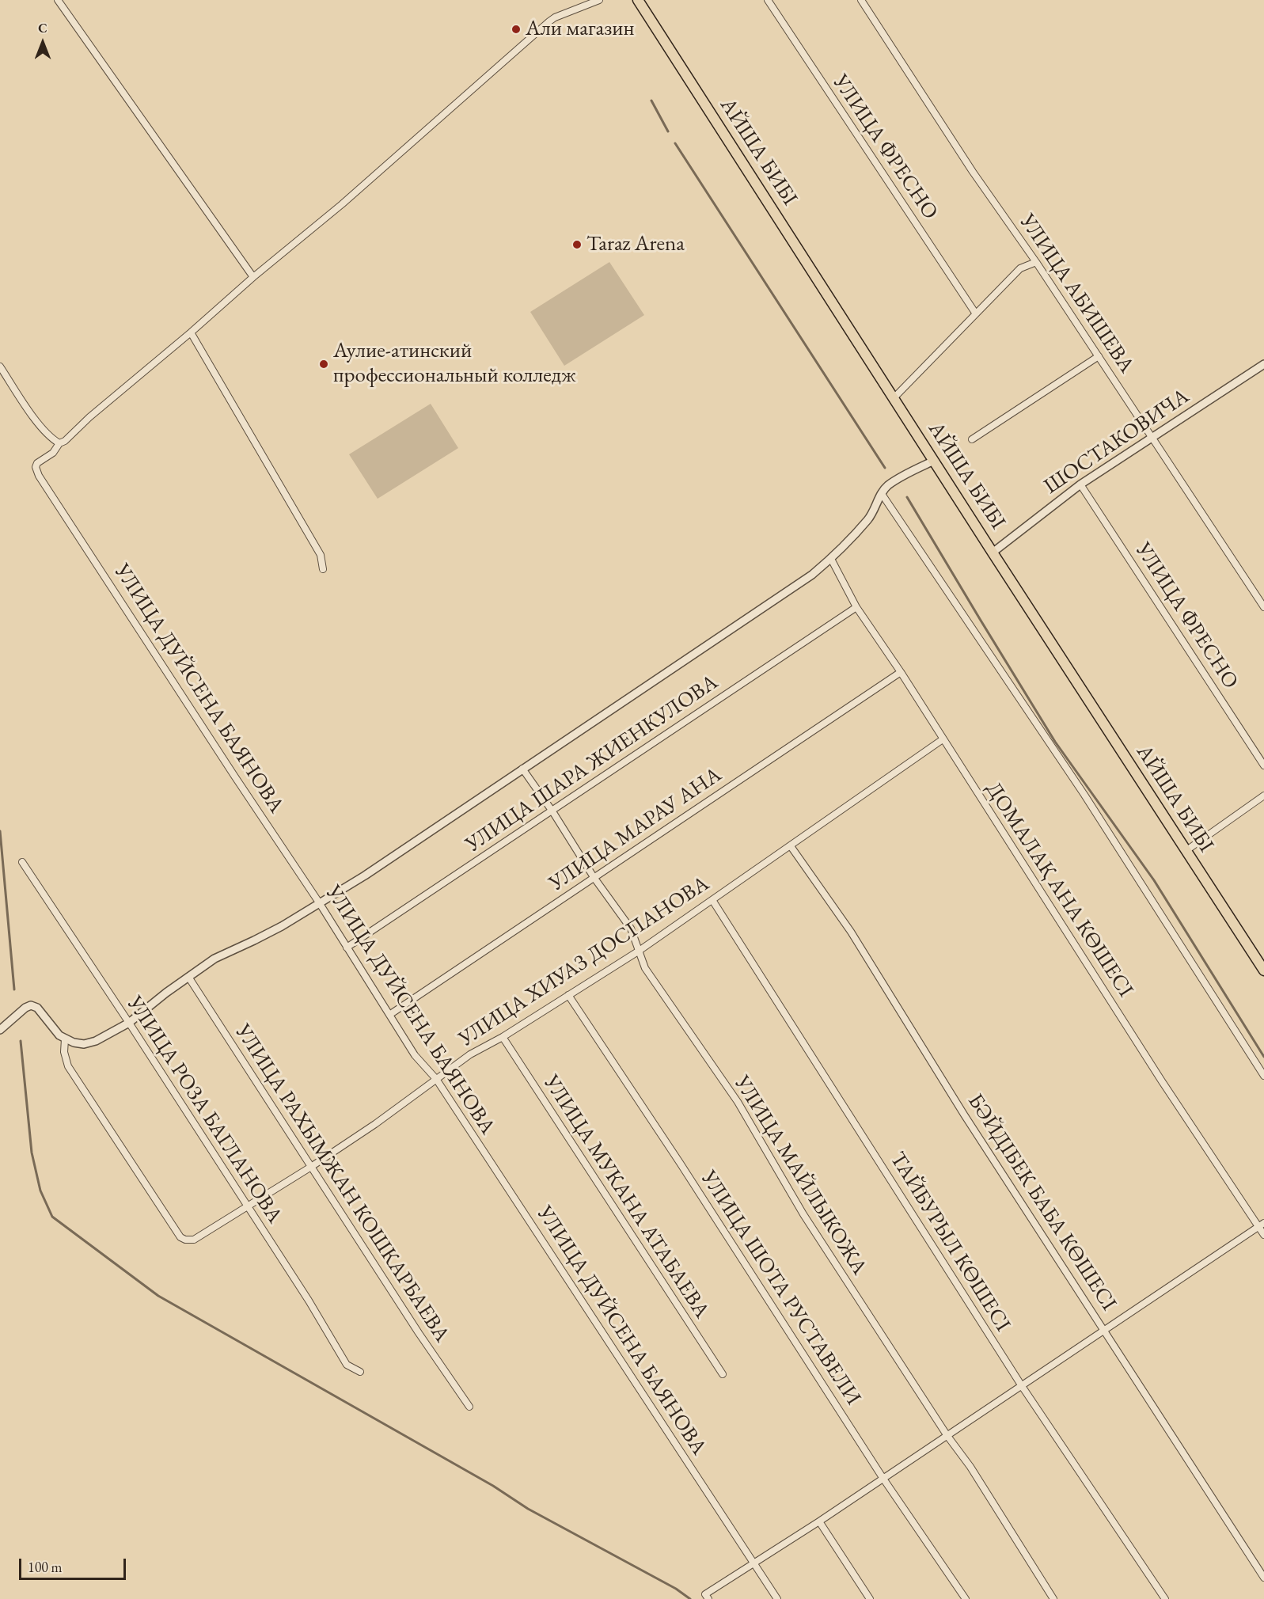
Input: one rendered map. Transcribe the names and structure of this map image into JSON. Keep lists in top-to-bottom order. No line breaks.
{"streets":{"main road":["АЙША БИБІ"],"street":["УЛИЦА ФРЕСНО","УЛИЦА АБИШЕВА","ШОСТАКОВИЧА","УЛИЦА ДУЙСЕНА БАЯНОВА","УЛИЦА ШАРА ЖИЕНКУЛОВА","УЛИЦА МАРАУ АНА","ДОМАЛАҚ АНА КӨШЕСІ","УЛИЦА ХИУАЗ ДОСПАНОВА","УЛИЦА РОЗА БАГЛАНОВА","УЛИЦА МАЙЛЫКОЖА","УЛИЦА РАХЫМЖАН КОШКАРБАЕВА","УЛИЦА МУКАНА АТАБАЕВА","БӘЙДІБЕК БАБА КӨШЕСІ","ТАЙБУРЫЛ КӨШЕСІ","УЛИЦА ШОТА РУСТАВЕЛИ"]},"crossings":[["УЛИЦА ФРЕСНО","ШОСТАКОВИЧА"],["АЙША БИБІ","ШОСТАКОВИЧА"],["УЛИЦА АБИШЕВА","ШОСТАКОВИЧА"],["УЛИЦА ДУЙСЕНА БАЯНОВА","УЛИЦА ШАРА ЖИЕНКУЛОВА"],["УЛИЦА ДУЙСЕНА БАЯНОВА","УЛИЦА МАРАУ АНА"],["УЛИЦА ДУЙСЕНА БАЯНОВА","УЛИЦА ХИУАЗ ДОСПАНОВА"],["УЛИЦА ШАРА ЖИЕНКУЛОВА","ДОМАЛАҚ АНА КӨШЕСІ"],["УЛИЦА ШАРА ЖИЕНКУЛОВА","УЛИЦА МАЙЛЫКОЖА"],["УЛИЦА МАРАУ АНА","ДОМАЛАҚ АНА КӨШЕСІ"],["УЛИЦА МАРАУ АНА","УЛИЦА МАЙЛЫКОЖА"],["ДОМАЛАҚ АНА КӨШЕСІ","УЛИЦА ХИУАЗ ДОСПАНОВА"],["УЛИЦА ХИУАЗ ДОСПАНОВА","УЛИЦА РОЗА БАГЛАНОВА"],["УЛИЦА ХИУАЗ ДОСПАНОВА","УЛИЦА МАЙЛЫКОЖА"],["УЛИЦА ХИУАЗ ДОСПАНОВА","УЛИЦА РАХЫМЖАН КОШКАРБАЕВА"],["УЛИЦА ХИУАЗ ДОСПАНОВА","УЛИЦА МУКАНА АТАБАЕВА"],["УЛИЦА ХИУАЗ ДОСПАНОВА","БӘЙДІБЕК БАБА КӨШЕСІ"],["УЛИЦА ХИУАЗ ДОСПАНОВА","ТАЙБУРЫЛ КӨШЕСІ"],["УЛИЦА ХИУАЗ ДОСПАНОВА","УЛИЦА ШОТА РУСТАВЕЛИ"]],"places":["Али магазин","Taraz Arena","Аулие-атинский профессиональный колледж"],"scale_bar":"100 m","north":"top"}
